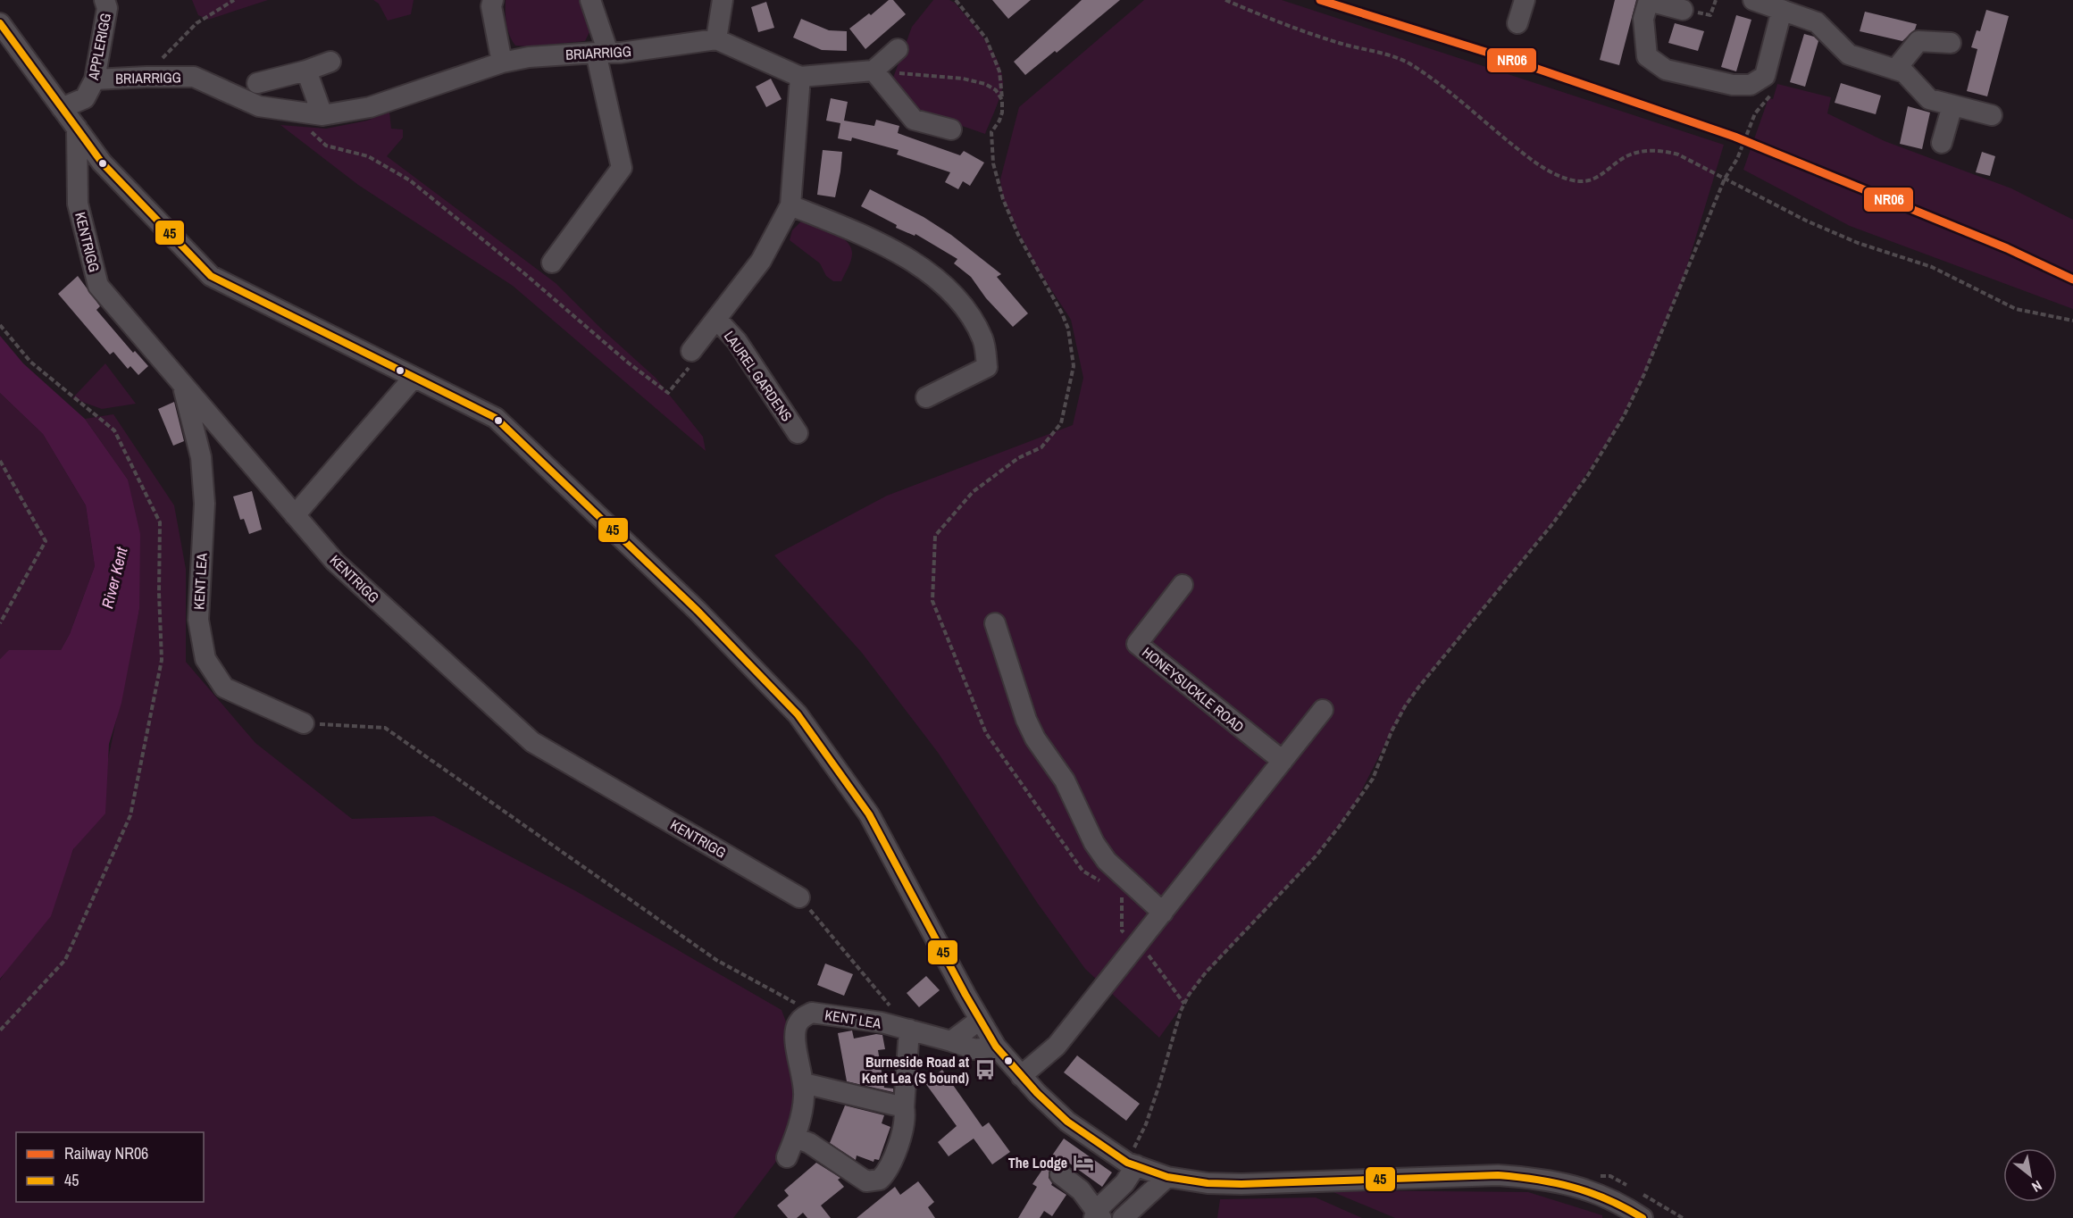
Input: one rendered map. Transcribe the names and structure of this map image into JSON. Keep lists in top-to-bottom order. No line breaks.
{"streets":{"street":["APPLERIGG","BRIARRIGG","KENTRIGG","LAUREL GARDENS","KENT LEA","HONEYSUCKLE ROAD"]},"crossings":[["APPLERIGG","BRIARRIGG"],["KENTRIGG","KENT LEA"]],"water":["River Kent"],"places":{"bus stop":["Burneside Road at Kent Lea (S bound)"],"hotel":["The Lodge"]},"lines":["rail line NR06","transit line 45"],"legend":["Railway NR06","45"],"north":"bottom right"}
